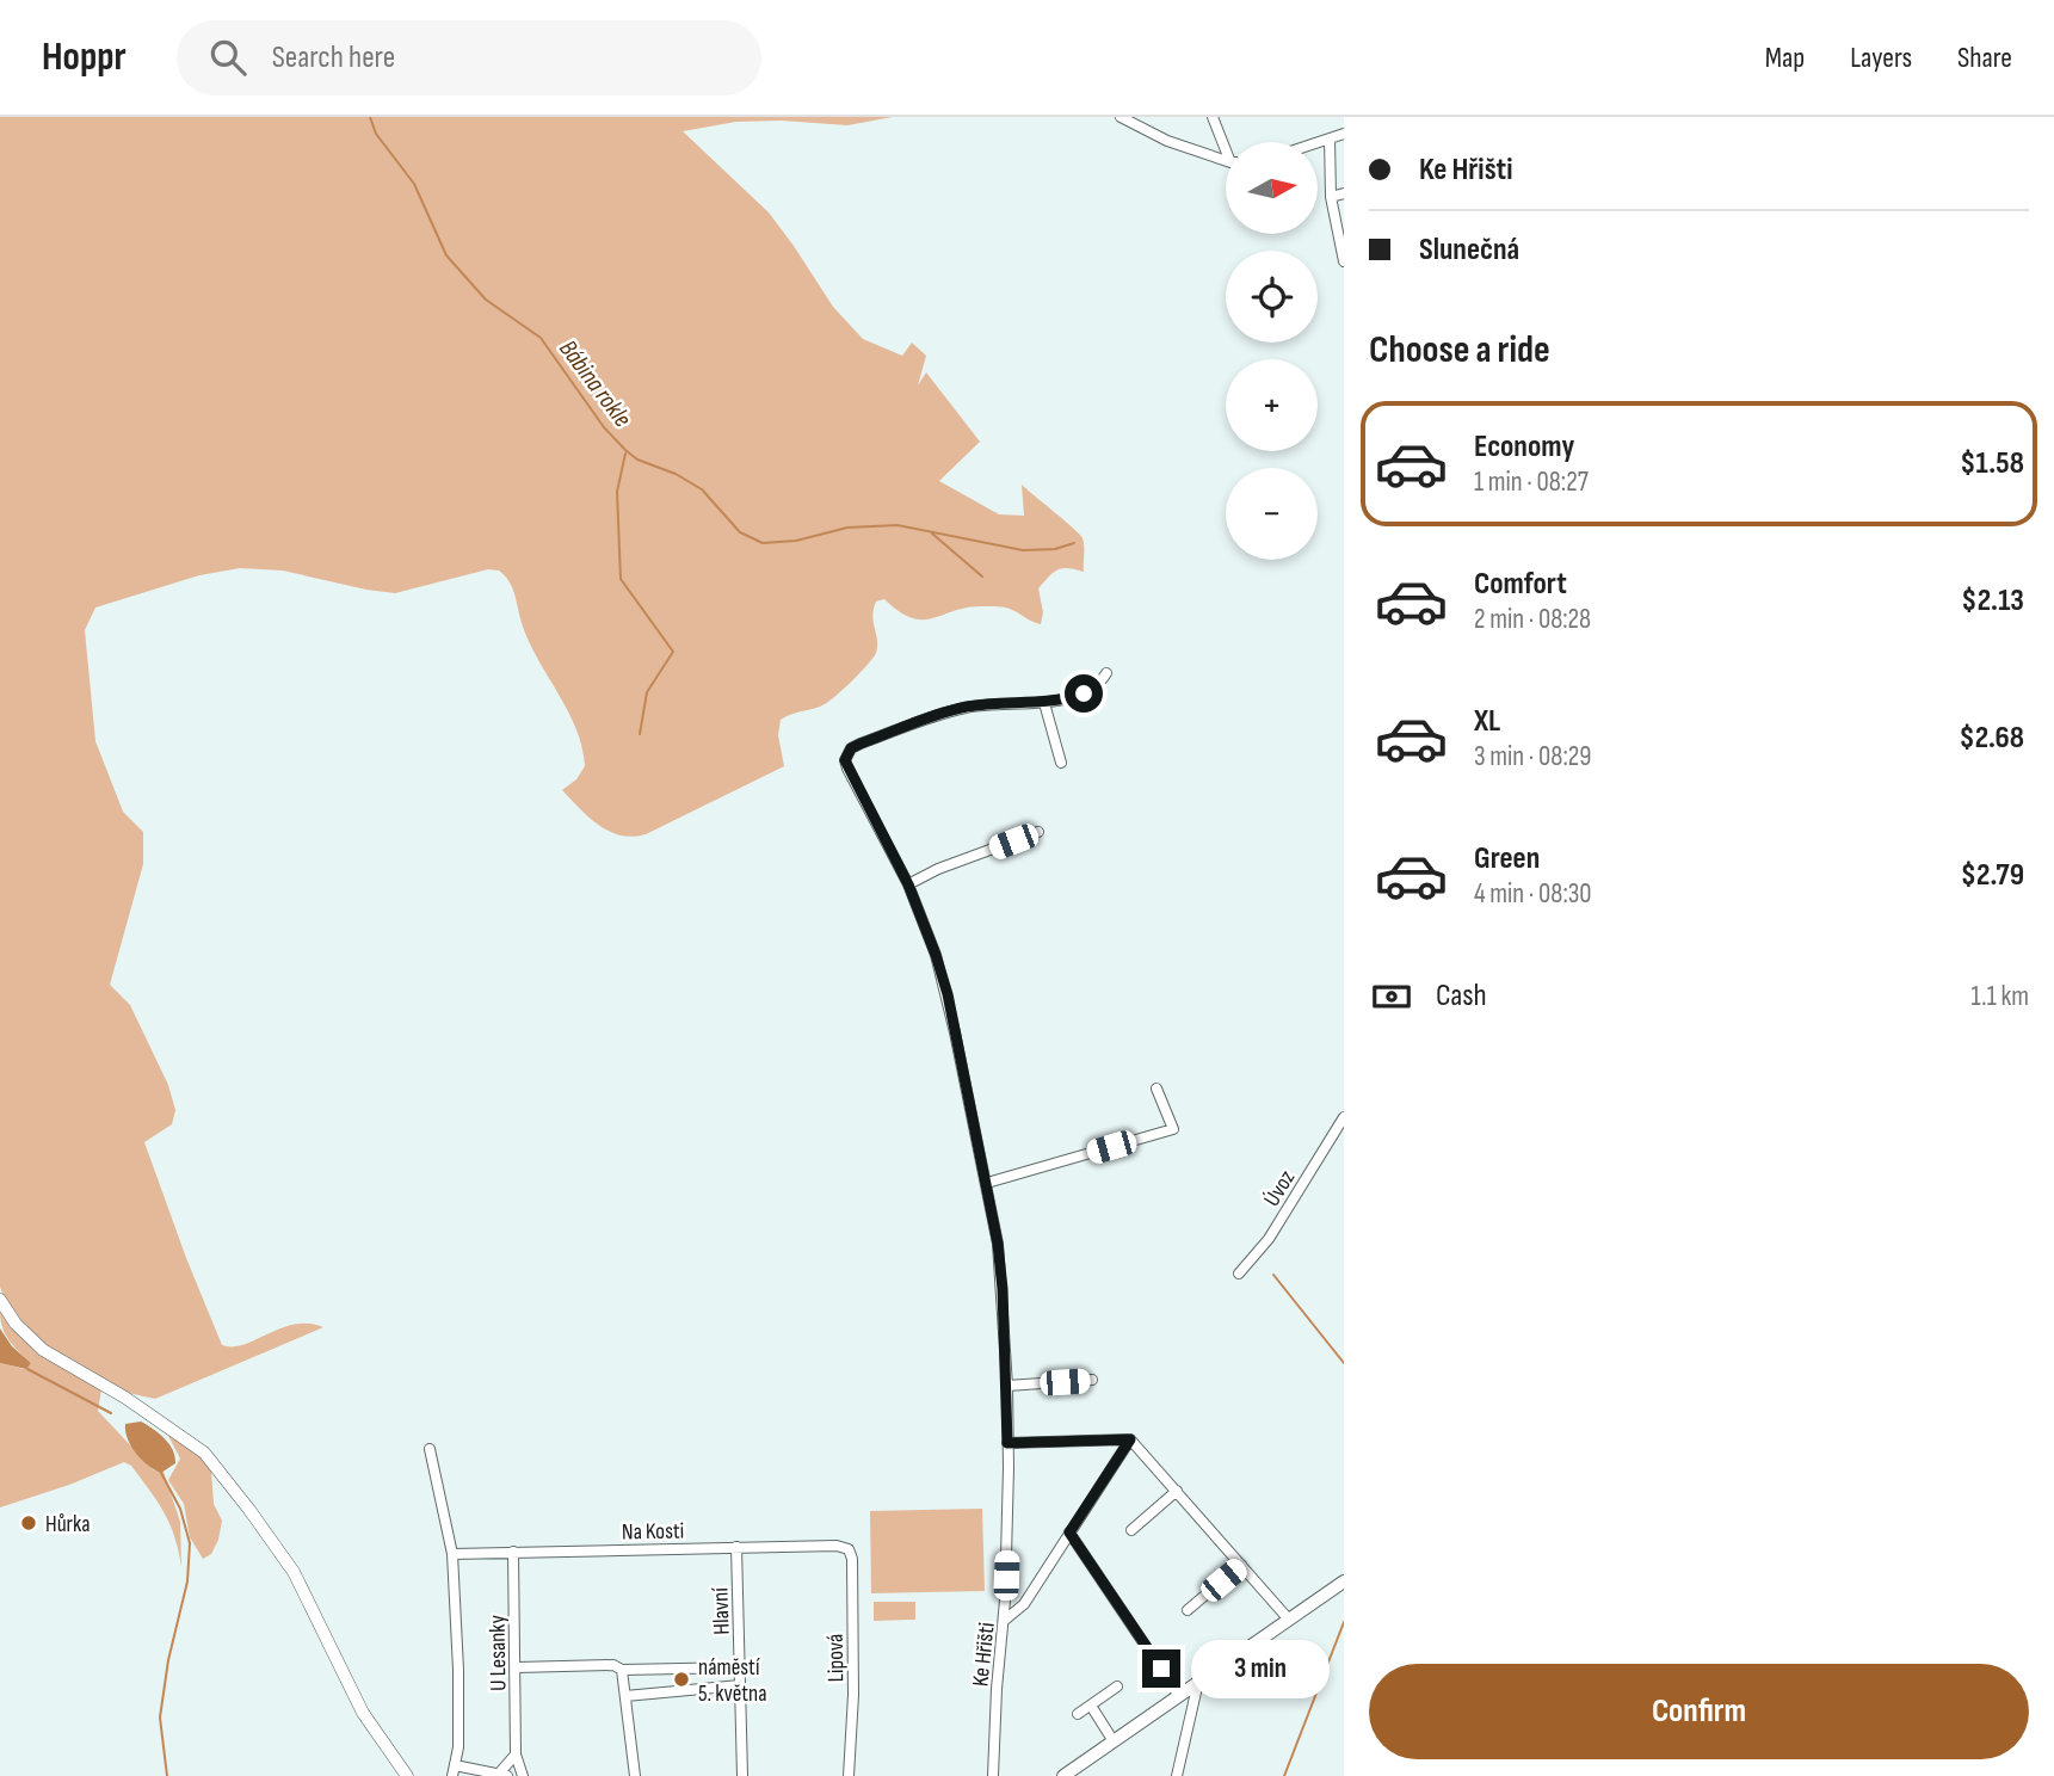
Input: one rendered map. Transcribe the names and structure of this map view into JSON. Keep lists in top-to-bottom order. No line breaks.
{"streets":{"street":["Úvoz","Na Kosti","Hlavní","U Lesanky","Ke Hřišti","Lipová"]},"crossings":[["Na Kosti","Hlavní"],["Na Kosti","U Lesanky"],["Na Kosti","Lipová"]],"water":["Bábina rokle"],"places":["Hůrka","náměstí 5. května"],"north":"right","page":{"header":"Hoppr","search":"Search here","nav":["Map","Layers","Share"],"banner":["Ke Hřišti","Slunečná"],"map_buttons":["+","−"],"heading":"Choose a ride","list":[{"name":"Economy","note":"1 min · 08:27","value":"$1.58"},{"name":"Comfort","note":"2 min · 08:28","value":"$2.13"},{"name":"XL","note":"3 min · 08:29","value":"$2.68"},{"name":"Green","note":"4 min · 08:30","value":"$2.79"}],"pay":["Cash","1.1 km"],"bubble":"3 min","buttons":"Confirm"}}
